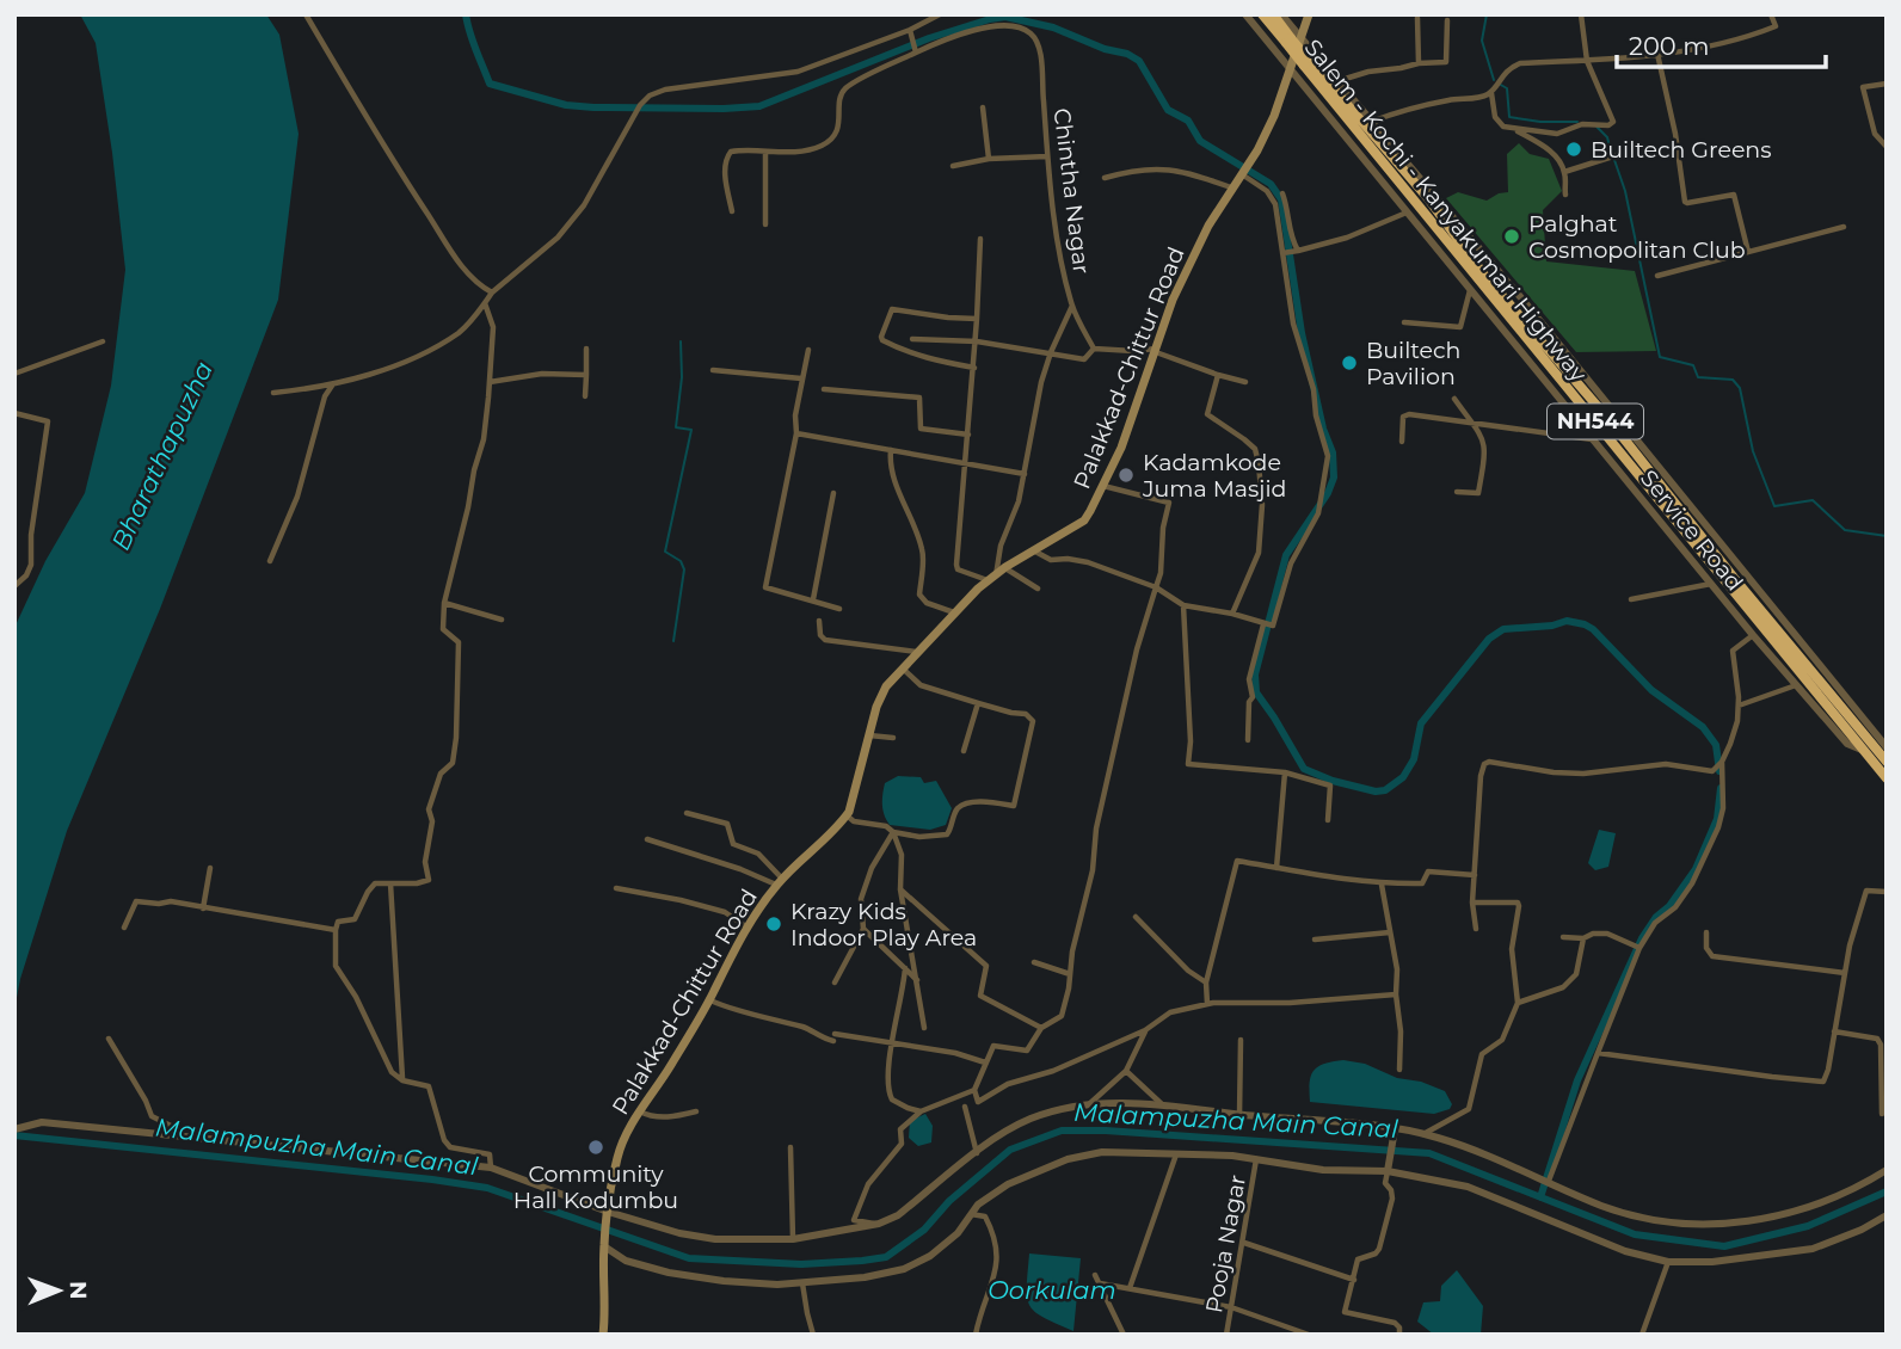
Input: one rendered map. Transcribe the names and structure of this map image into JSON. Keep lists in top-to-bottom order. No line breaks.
{"streets":{"highway":["Salem - Kochi - Kanyakumari Highway","NH544"],"main road":["Palakkad-Chittur Road"],"street":["Chintha Nagar","Service Road","Pooja Nagar"]},"crossings":[["Salem - Kochi - Kanyakumari Highway","Palakkad-Chittur Road"],["Salem - Kochi - Kanyakumari Highway","Service Road"],["Palakkad-Chittur Road","Service Road"]],"water":["Bharathapuzha","Malampuzha Main Canal","Oorkulam"],"places":["Builtech Greens","Palghat Cosmopolitan Club","Builtech Pavilion","Kadamkode Juma Masjid","Krazy Kids Indoor Play Area","Community Hall Kodumbu"],"scale_bar":"200 m","north":"right"}
